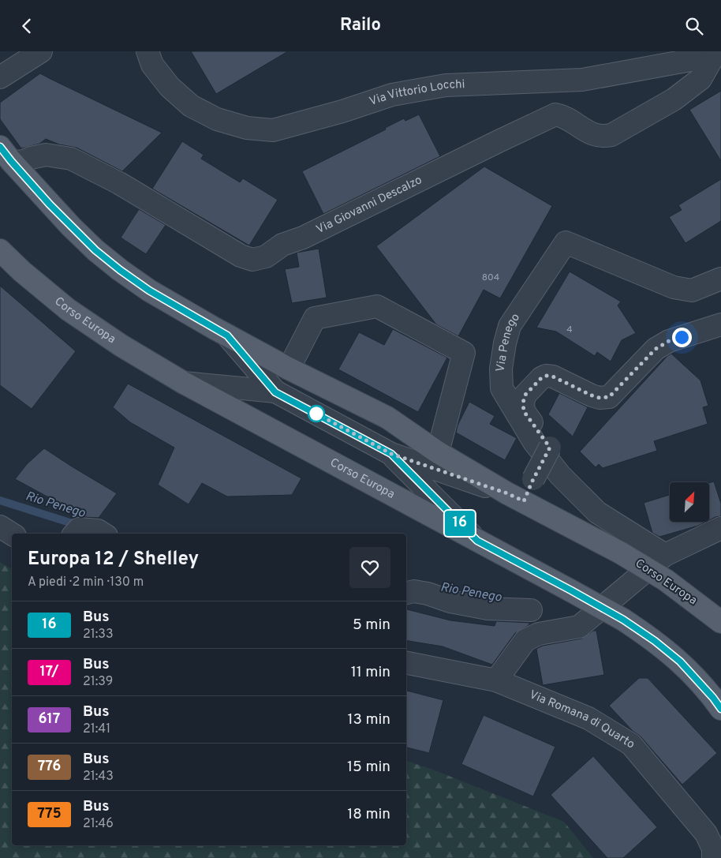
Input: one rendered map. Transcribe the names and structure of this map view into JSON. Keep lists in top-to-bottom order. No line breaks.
{"streets":{"main road":["Corso Europa"],"street":["Via Vittorio Locchi","Via Giovanni Descalzo","Via Penego","Via Romana di Quarto"]},"crossings":[["Via Vittorio Locchi","Via Giovanni Descalzo"],["Via Giovanni Descalzo","Corso Europa"]],"water":["Rio Penego"],"lines":["bus line 16"],"house_numbers":["804","4"],"north":"top right","page":{"header":"Railo","on_map":"16","heading":["Europa 12 / Shelley","A piedi · 2 min · 130 m"],"list":[{"mark":"16","name":"Bus","note":"21:33","value":"5 min"},{"mark":"17/","name":"Bus","note":"21:39","value":"11 min"},{"mark":"617","name":"Bus","note":"21:41","value":"13 min"},{"mark":"776","name":"Bus","note":"21:43","value":"15 min"},{"mark":"775","name":"Bus","note":"21:46","value":"18 min"}]}}
